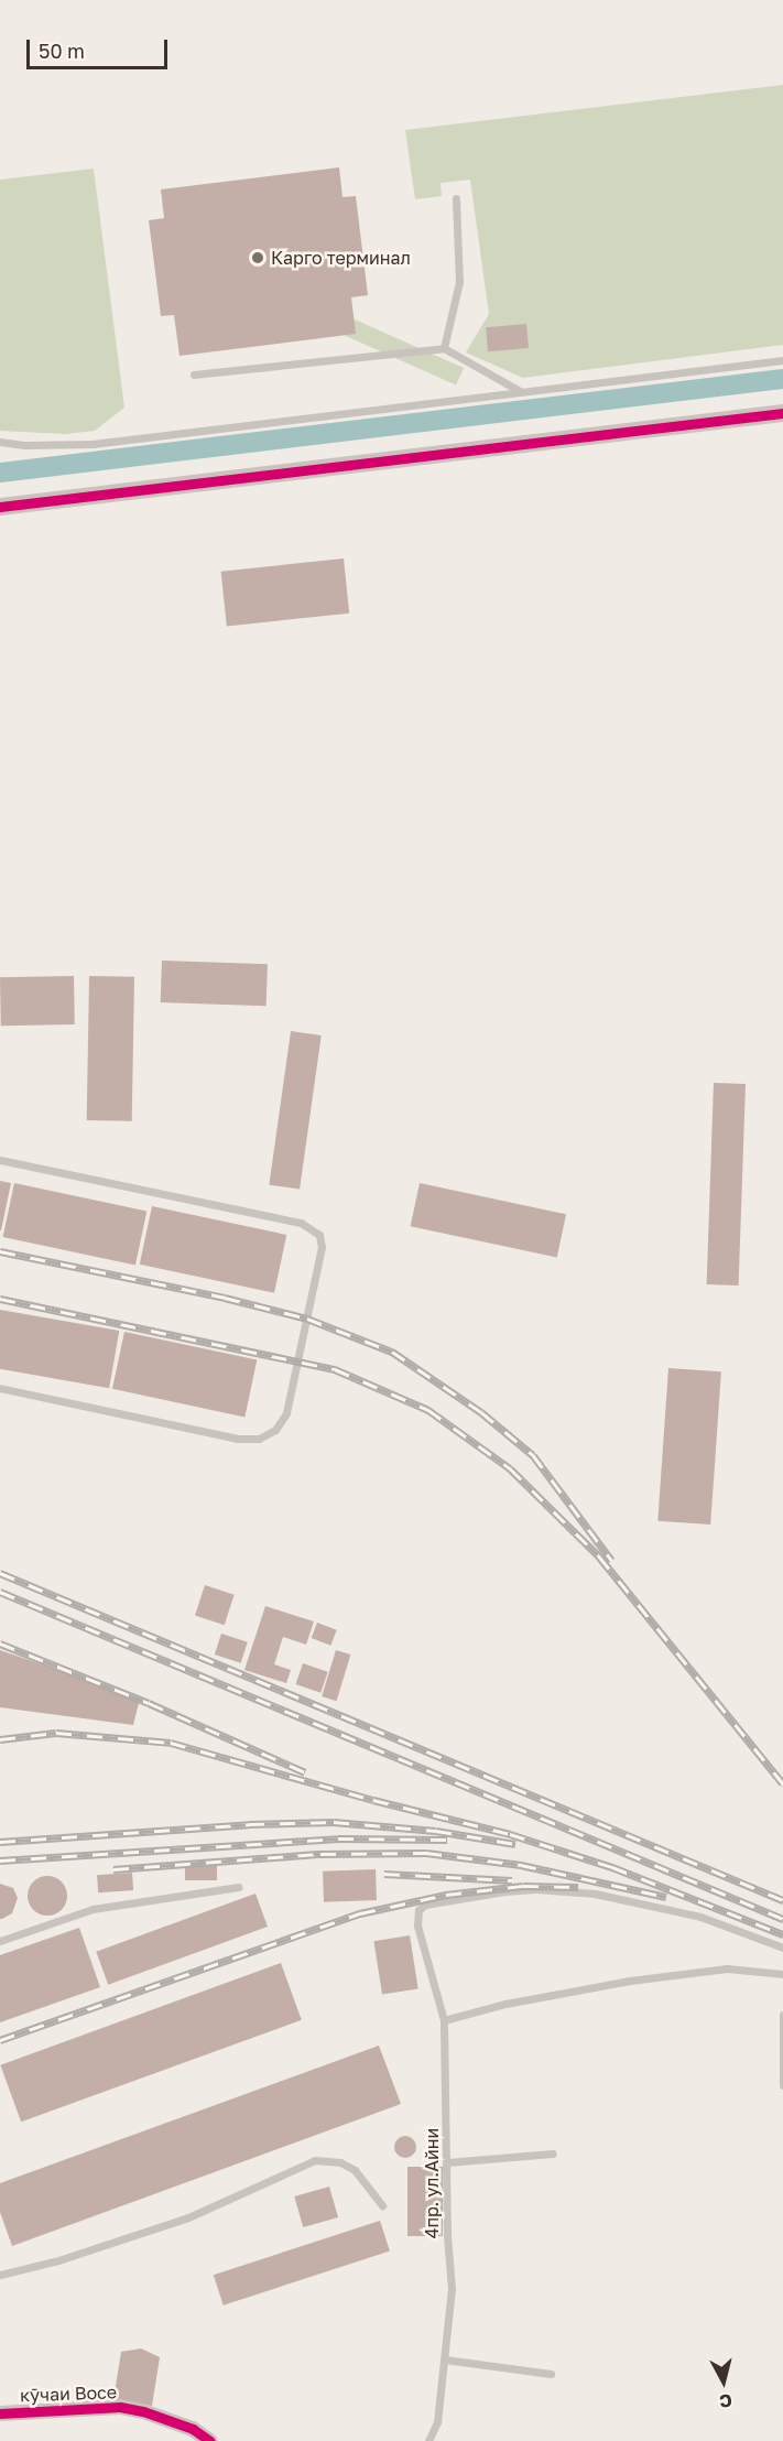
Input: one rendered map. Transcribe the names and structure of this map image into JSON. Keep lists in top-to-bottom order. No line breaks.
{"streets":{"street":["кӯчаи Восе"],"lane":["4пр. ул.Айни"]},"places":["Карго терминал"],"scale_bar":"50 m","north":"bottom"}
